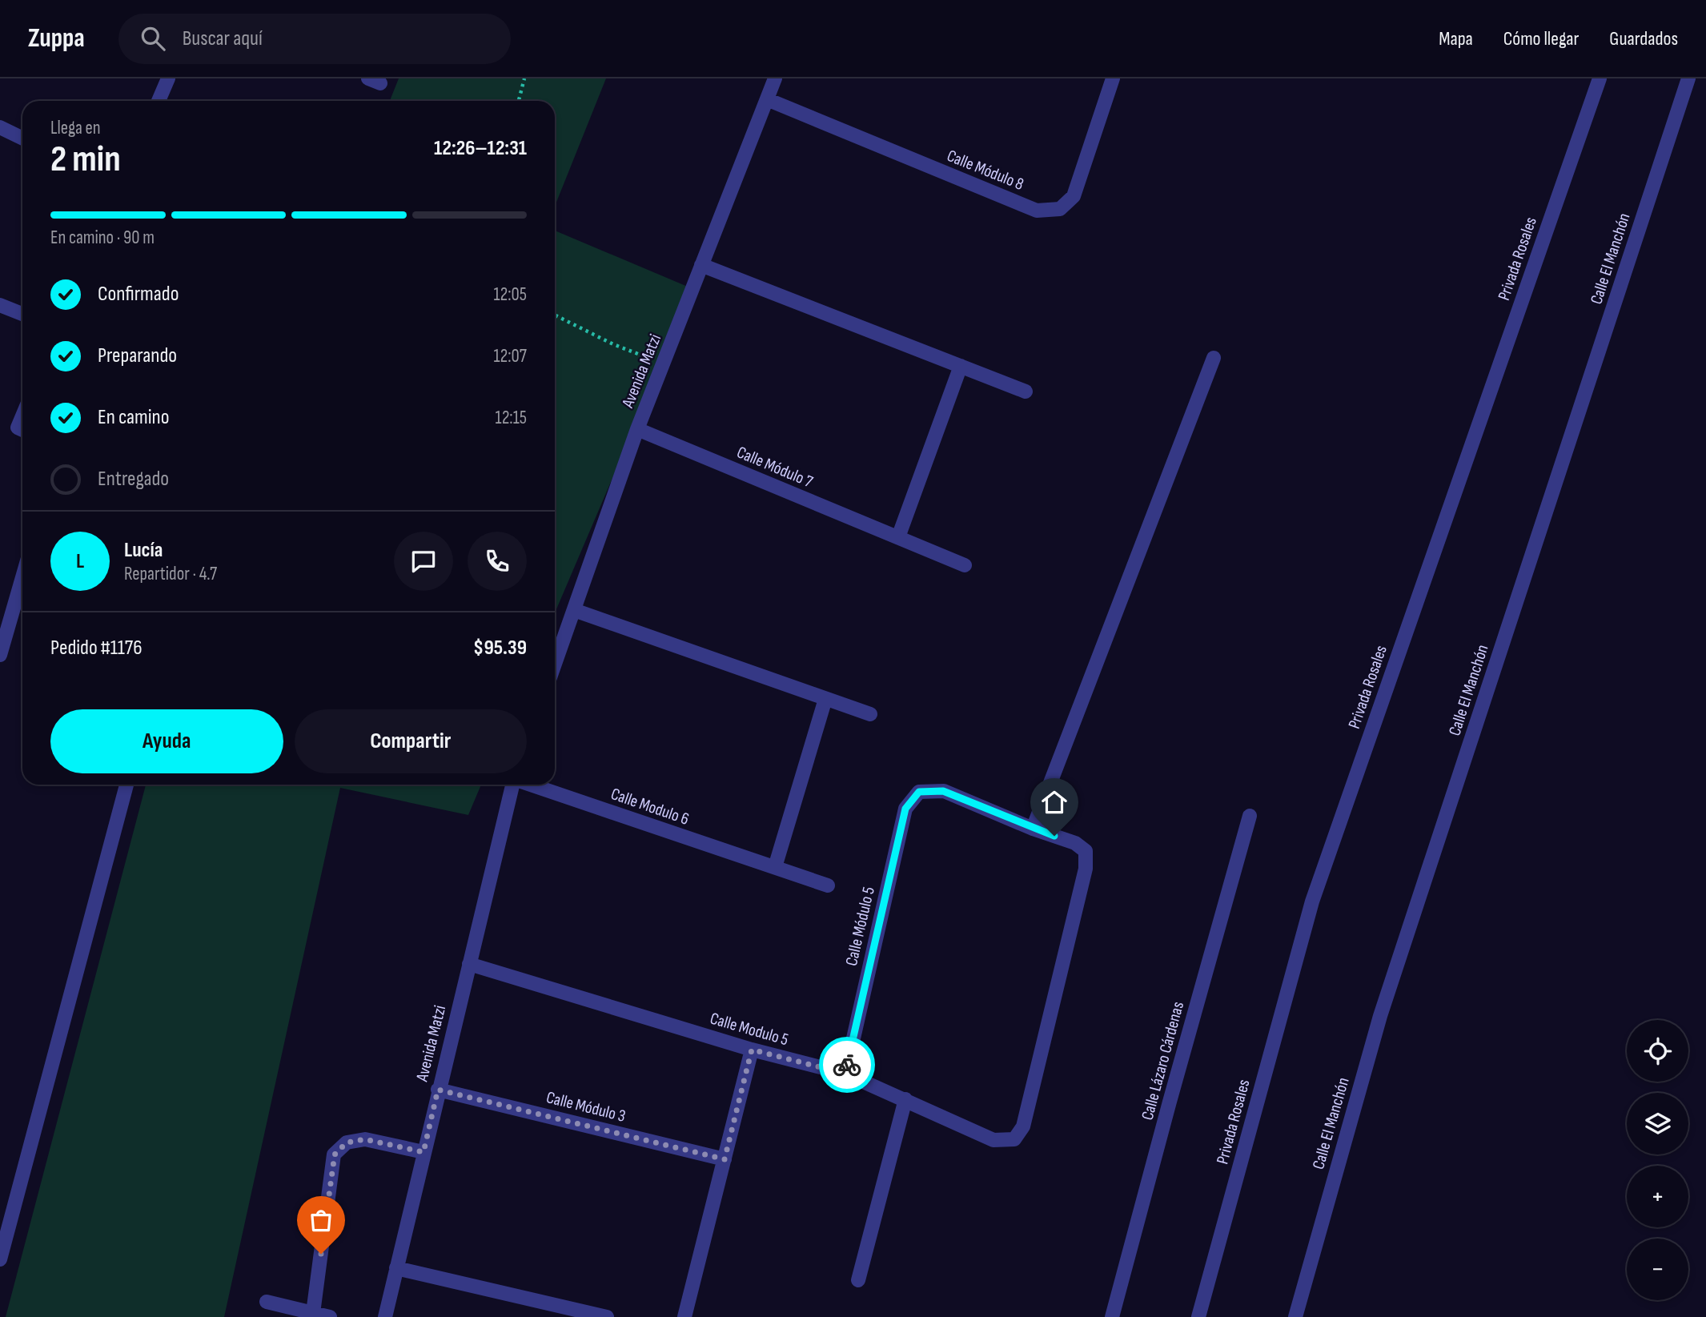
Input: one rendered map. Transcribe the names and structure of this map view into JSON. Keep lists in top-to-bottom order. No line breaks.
{"streets":{"street":["Calle Módulo 8","Privada Rosales","Calle El Manchón","Avenida Matzi","Calle Módulo 7","Calle Modulo 6","Calle Módulo 5","Calle Modulo 5","Calle Lázaro Cárdenas","Calle Módulo 3"]},"crossings":[["Calle Módulo 8","Avenida Matzi"],["Avenida Matzi","Calle Módulo 7"],["Avenida Matzi","Calle Modulo 5"],["Avenida Matzi","Calle Módulo 3"],["Calle Módulo 5","Calle Modulo 5"]],"page":{"header":"Zuppa","search":"Buscar aquí","nav":["Mapa","Cómo llegar","Guardados"],"heading":["2 min","Llega en","12:26–12:31"],"panel":["Lucía","Repartidor · 4.7","Pedido #1176","$95.39"],"bar":"En camino · 90 m","list":[["Confirmado","12:05"],["Preparando","12:07"],["En camino","12:15"],"Entregado"],"round":"L","buttons":["Ayuda","Compartir"],"map_buttons":["+","−"]}}
